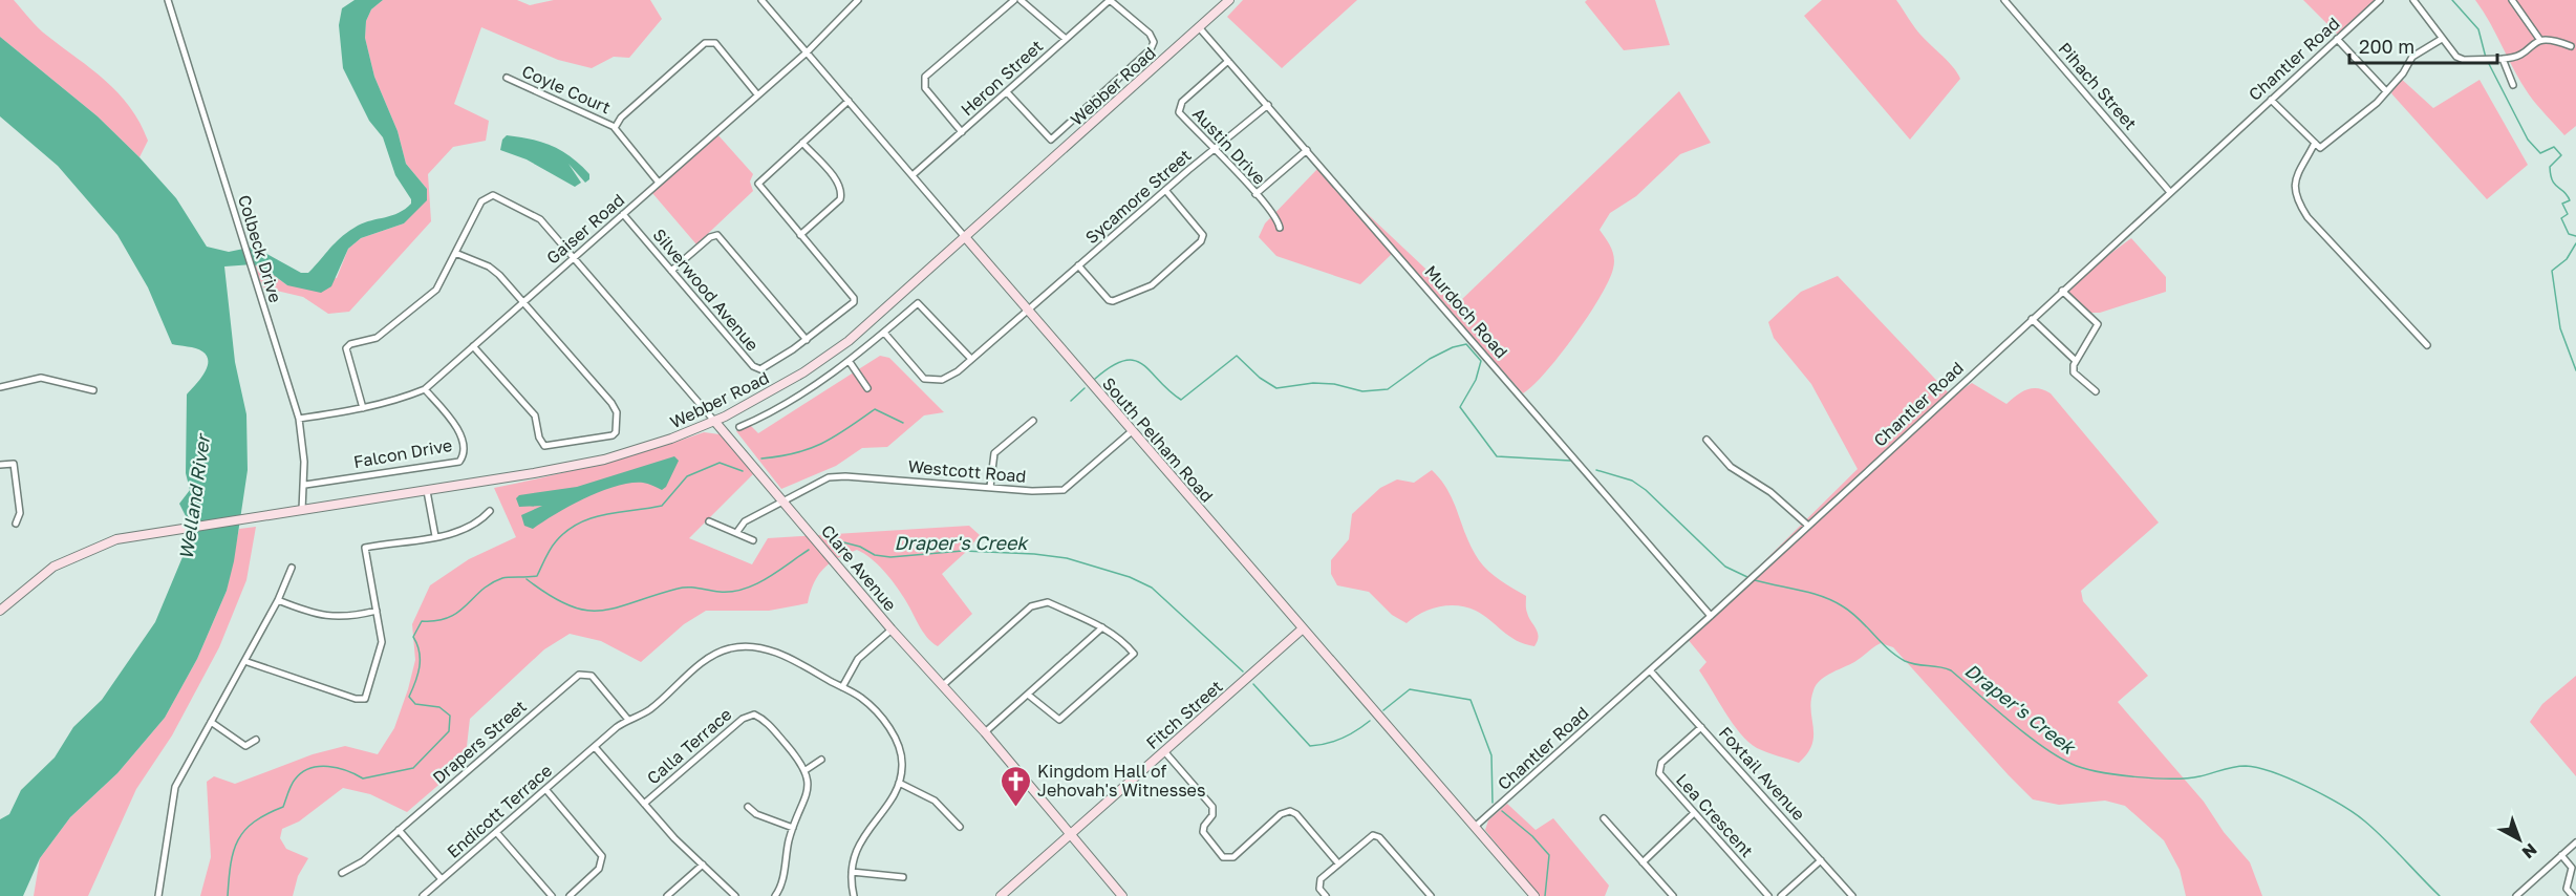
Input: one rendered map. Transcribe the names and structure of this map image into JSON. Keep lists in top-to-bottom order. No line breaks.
{"streets":{"main road":["Webber Road","South Pelham Road","Clare Avenue","Fitch Street"],"street":["Chantler Road","Heron Street","Pihach Street","Coyle Court","Austin Drive","Sycamore Street","Gaiser Road","Colbeck Drive","Silverwood Avenue","Murdoch Road","Falcon Drive","Westcott Road","Drapers Street","Calla Terrace","Foxtail Avenue","Endicott Terrace","Lea Crescent"]},"crossings":[["Chantler Road","Pihach Street"],["Chantler Road","Murdoch Road"],["Chantler Road","South Pelham Road"],["Chantler Road","Foxtail Avenue"],["Heron Street","South Pelham Road"],["Webber Road","Colbeck Drive"],["Webber Road","Murdoch Road"],["Webber Road","South Pelham Road"],["Webber Road","Clare Avenue"],["Austin Drive","Sycamore Street"],["Austin Drive","Murdoch Road"],["Sycamore Street","Murdoch Road"],["Sycamore Street","South Pelham Road"],["Gaiser Road","Colbeck Drive"],["Gaiser Road","Silverwood Avenue"],["Gaiser Road","South Pelham Road"],["Gaiser Road","Falcon Drive"],["Gaiser Road","Clare Avenue"],["Colbeck Drive","Falcon Drive"],["Silverwood Avenue","South Pelham Road"],["South Pelham Road","Westcott Road"],["South Pelham Road","Fitch Street"],["Westcott Road","Clare Avenue"],["Clare Avenue","Fitch Street"],["Drapers Street","Endicott Terrace"],["Foxtail Avenue","Lea Crescent"]],"water":["Welland River","Draper's Creek"],"places":{"church":["Kingdom Hall of Jehovah's Witnesses"]},"scale_bar":"200 m","north":"bottom right"}
